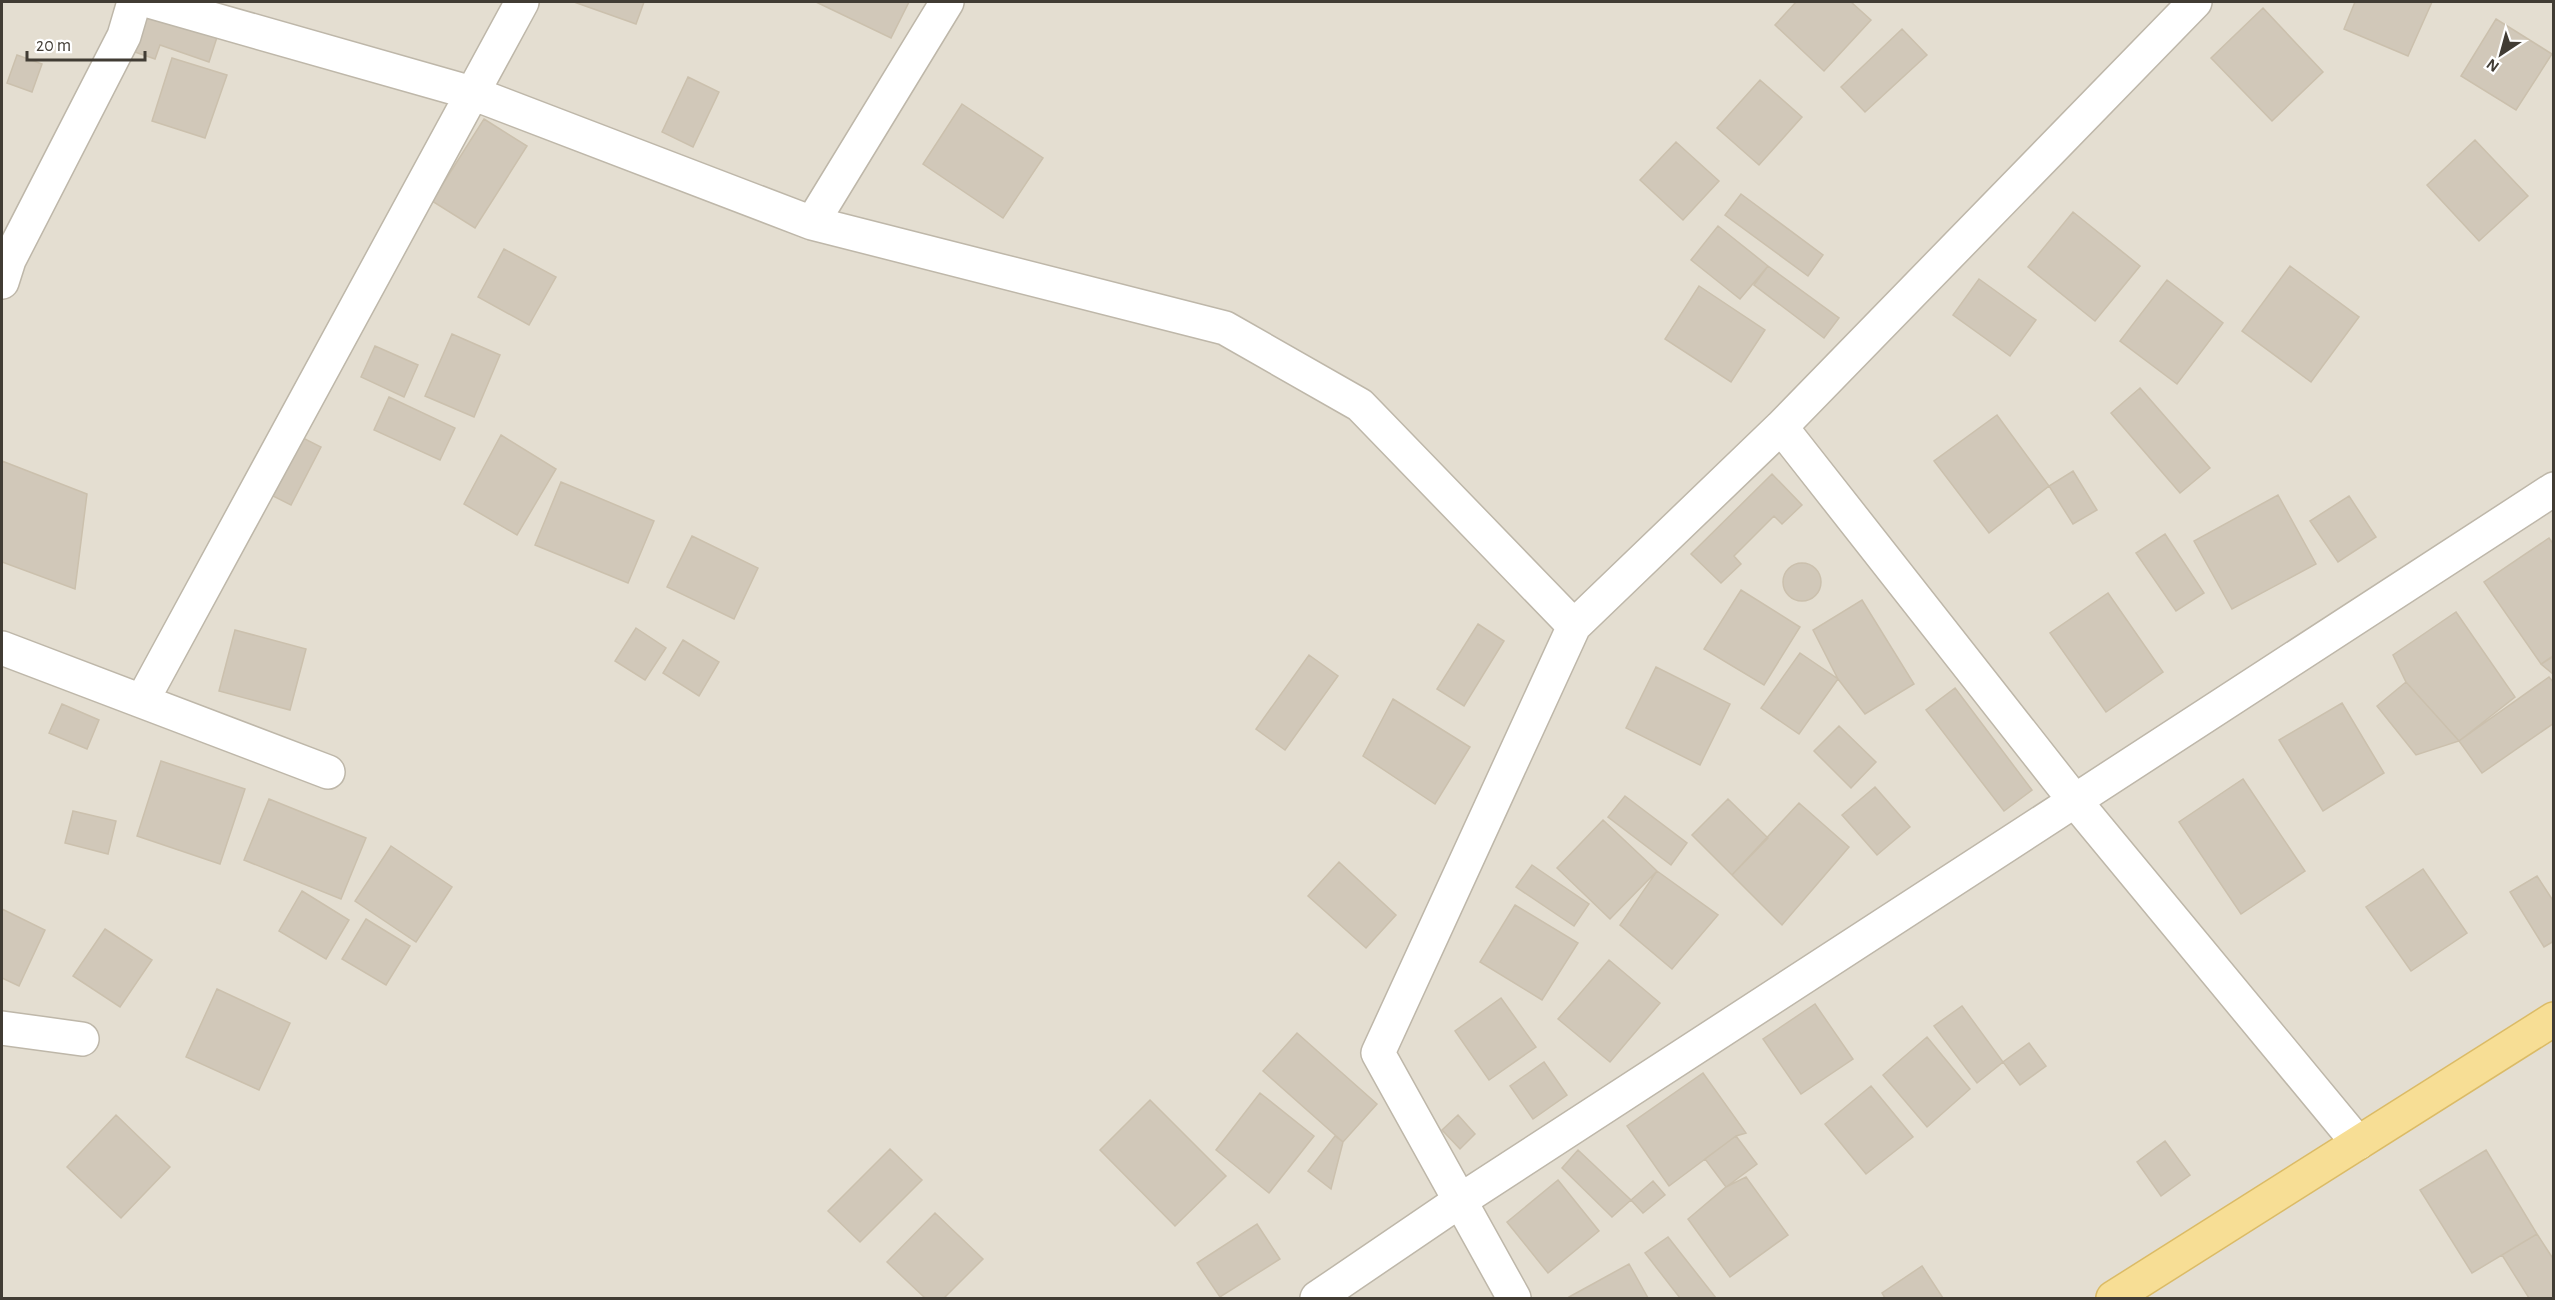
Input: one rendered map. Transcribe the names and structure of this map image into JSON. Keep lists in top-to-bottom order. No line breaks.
{"scale_bar":"20 m","north":"bottom left"}
